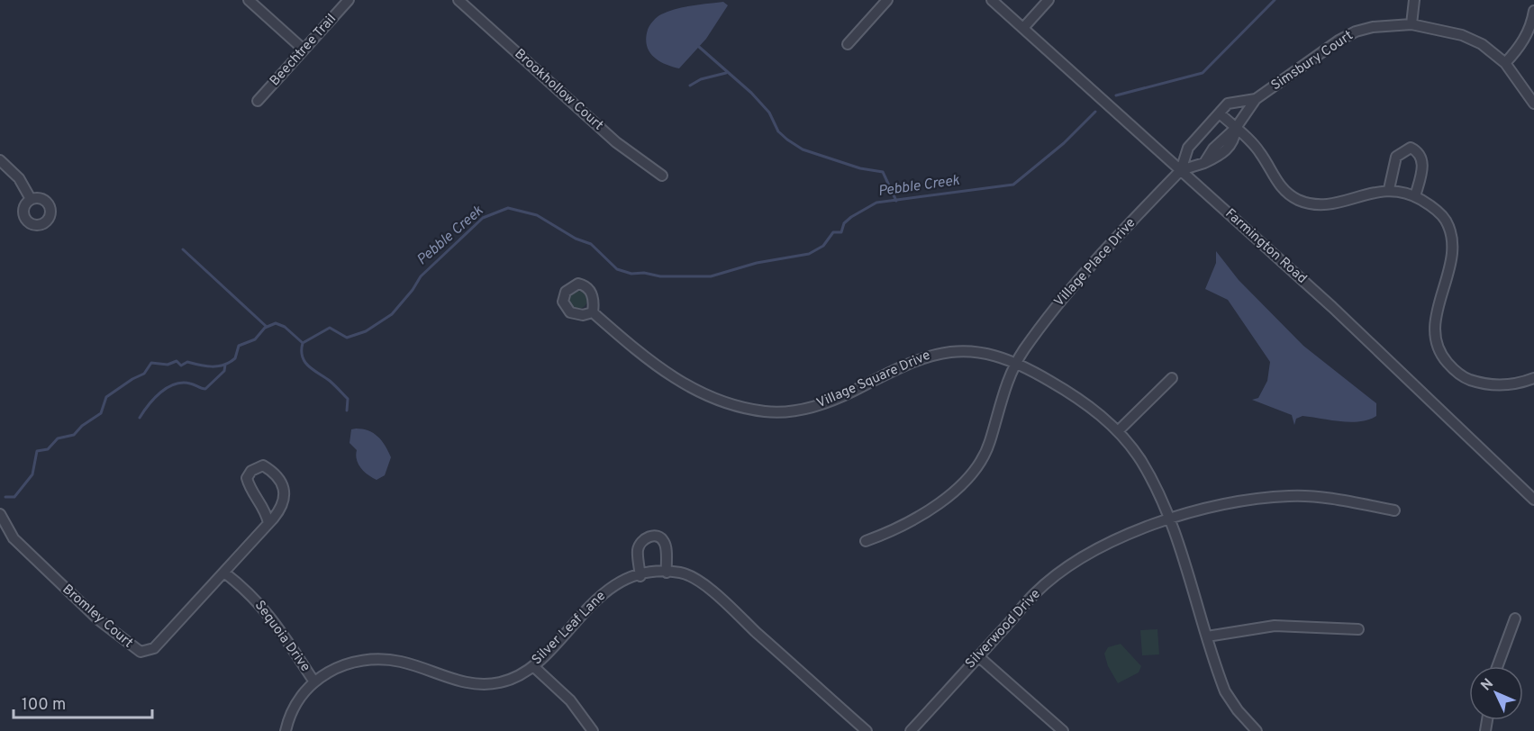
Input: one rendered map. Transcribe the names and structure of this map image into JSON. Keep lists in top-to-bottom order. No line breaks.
{"streets":{"street":["Beechtree Trail","Simsbury Court","Brookhollow Court","Farmington Road","Village Place Drive","Village Square Drive","Bromley Court","Silver Leaf Lane","Silverwood Drive","Sequoia Drive"]},"crossings":[["Simsbury Court","Farmington Road"],["Simsbury Court","Village Place Drive"],["Farmington Road","Village Place Drive"],["Village Place Drive","Village Square Drive"],["Village Square Drive","Silverwood Drive"],["Bromley Court","Sequoia Drive"],["Silver Leaf Lane","Sequoia Drive"]],"water":["Pebble Creek"],"scale_bar":"100 m","north":"top left"}
